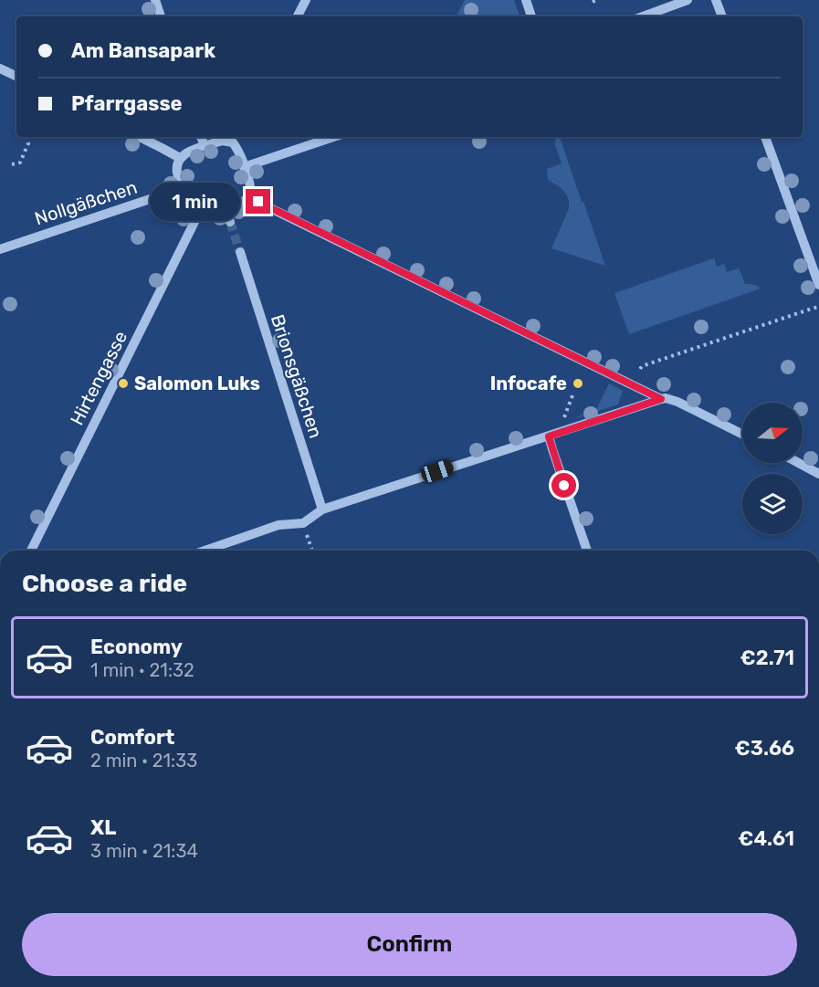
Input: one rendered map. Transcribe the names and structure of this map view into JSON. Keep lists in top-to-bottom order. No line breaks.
{"streets":{"street":["Nollgäßchen","Brionsgäßchen","Hirtengasse"]},"crossings":[["Nollgäßchen","Hirtengasse"]],"places":["Salomon Luks","Infocafe"],"north":"right","page":{"banner":["Am Bansapark","Pfarrgasse"],"bubble":"1 min","heading":"Choose a ride","list":[{"name":"Economy","note":"1 min · 21:32","value":"€2.71"},{"name":"Comfort","note":"2 min · 21:33","value":"€3.66"},{"name":"XL","note":"3 min · 21:34","value":"€4.61"}],"buttons":"Confirm"}}
